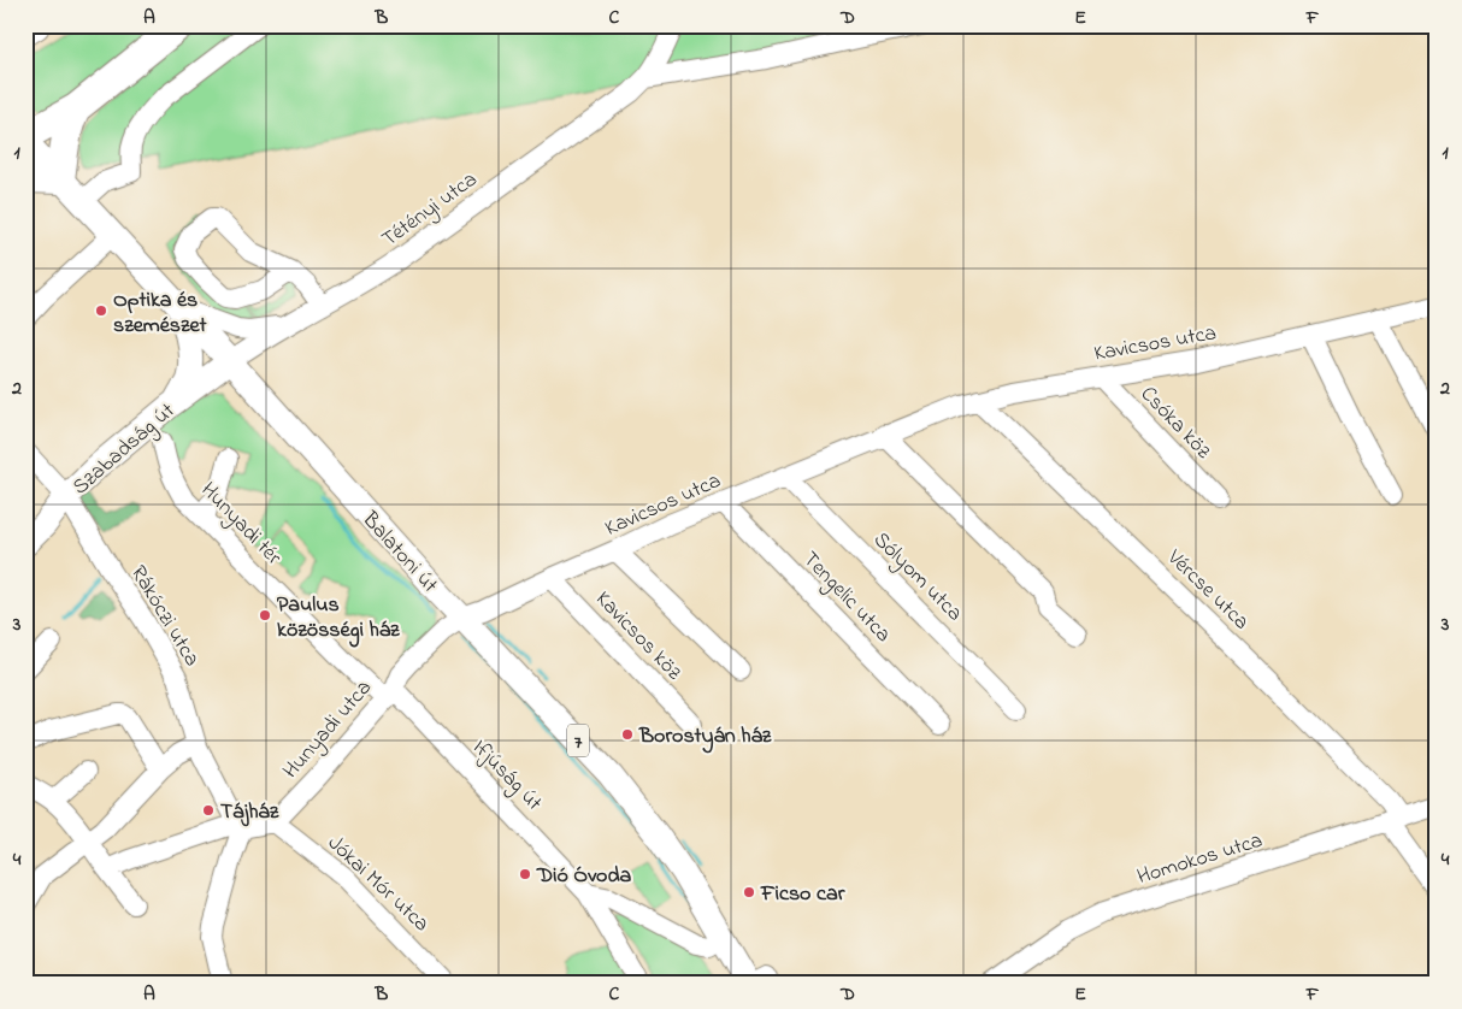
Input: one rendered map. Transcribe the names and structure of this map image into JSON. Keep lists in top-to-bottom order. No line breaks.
{"streets":{"main road":["Szabadság út","Balatoni út","7"],"street":["Tétényi utca","Kavicsos utca","Csóka köz","Hunyadi tér","Sólyom utca","Vércse utca","Tengelic utca","Rákóczi utca","Kavicsos köz","Hunyadi utca","Ifjúság út","Homokos utca","Jókai Mór utca"]},"crossings":[["Tétényi utca","Szabadság út"],["Tétényi utca","Balatoni út"],["Kavicsos utca","Csóka köz"],["Kavicsos utca","Balatoni út"],["Kavicsos utca","Sólyom utca"],["Kavicsos utca","Vércse utca"],["Kavicsos utca","Tengelic utca"],["Kavicsos utca","Kavicsos köz"],["Kavicsos utca","Hunyadi utca"],["Szabadság út","Balatoni út"],["Szabadság út","Rákóczi utca"],["Hunyadi tér","Hunyadi utca"],["Hunyadi tér","Ifjúság út"],["Balatoni út","Hunyadi utca"],["Vércse utca","Homokos utca"],["Hunyadi utca","Ifjúság út"],["Hunyadi utca","Jókai Mór utca"]],"places":["Optika és szemészet","Paulus közösségi ház","Borostyán ház","Tájház","Dió Óvoda","Ficso car"],"grid":{"columns":["A","B","C","D","E","F"],"rows":["1","2","3","4"]}}
